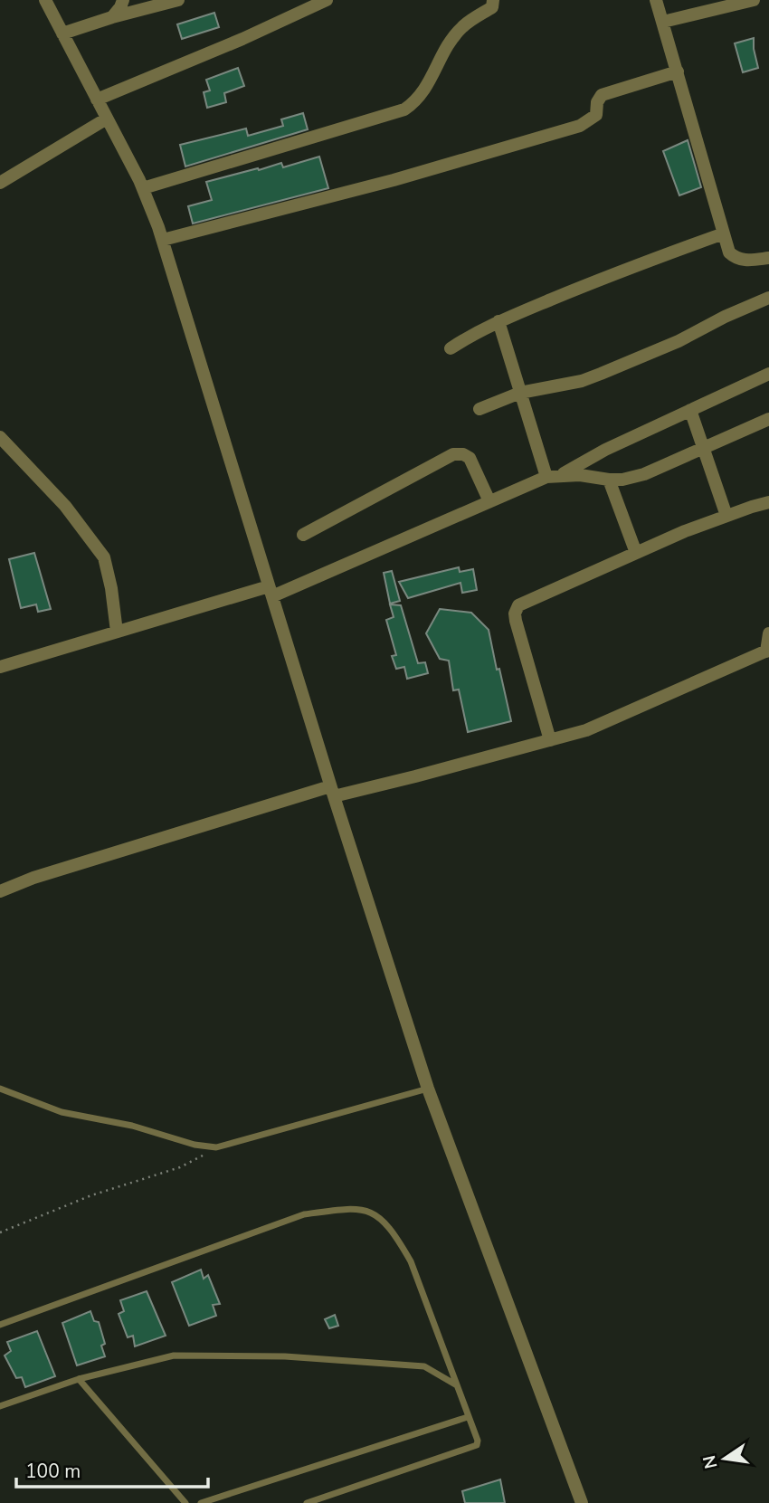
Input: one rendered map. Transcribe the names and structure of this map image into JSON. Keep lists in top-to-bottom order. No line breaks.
{"scale_bar":"100 m","north":"left"}
